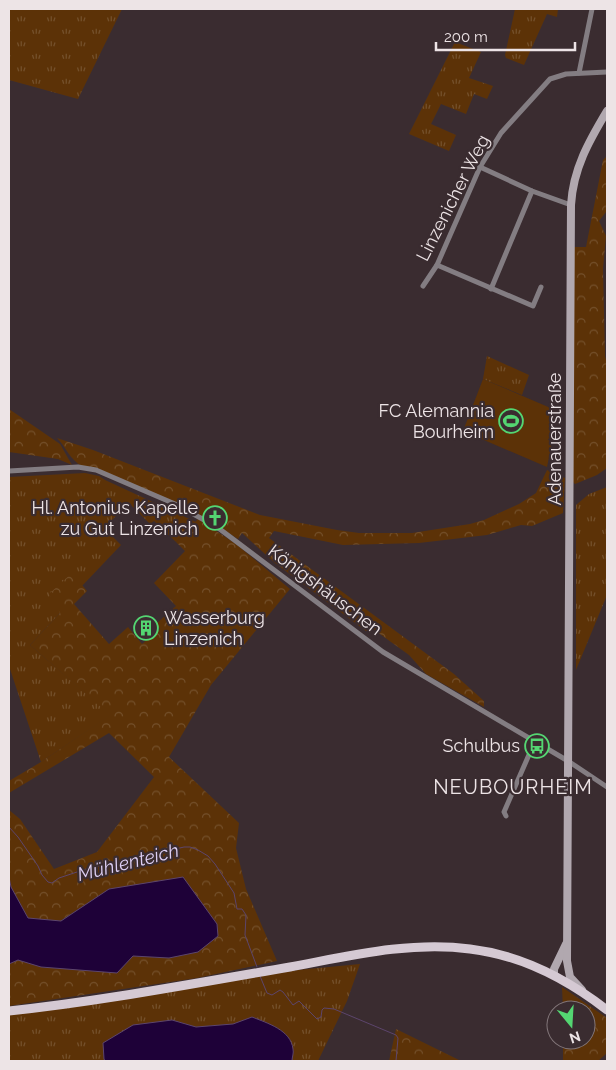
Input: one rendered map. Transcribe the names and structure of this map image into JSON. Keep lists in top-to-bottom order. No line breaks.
{"streets":{"street":["Linzenicher Weg","Adenauerstraße","Königshäuschen"]},"crossings":[["Adenauerstraße","Königshäuschen"]],"districts":["NEUBOURHEIM"],"water":["Mühlenteich"],"places":{"sports":["FC Alemannia Bourheim"],"church":["Hl. Antonius Kapelle zu Gut Linzenich"],"building":["Wasserburg Linzenich"],"bus stop":["Schulbus"]},"scale_bar":"200 m","north":"bottom"}
